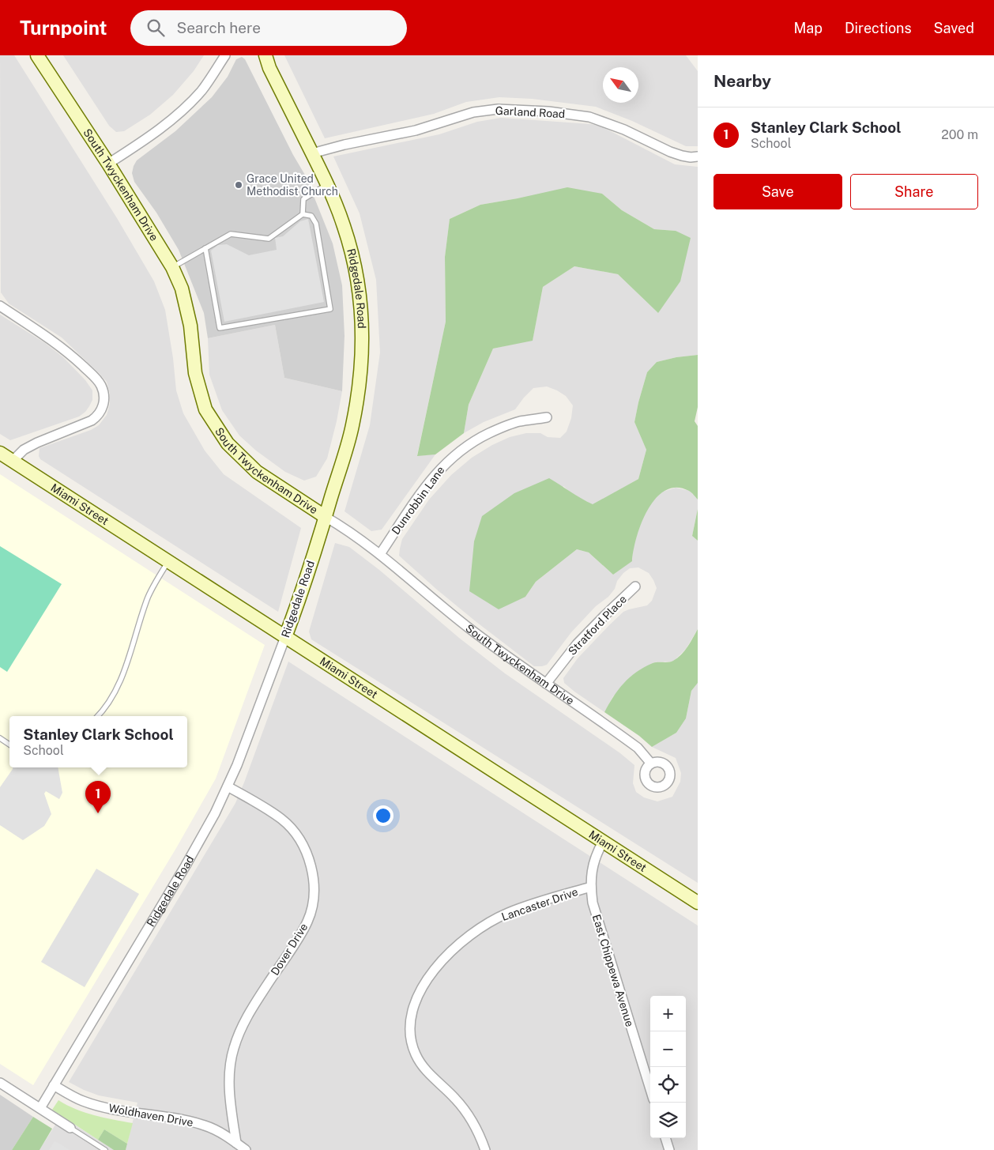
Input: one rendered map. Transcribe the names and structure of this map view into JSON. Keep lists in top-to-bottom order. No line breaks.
{"streets":{"street":["Garland Road","South Twyckenham Drive","Ridgedale Road","Dunrobbin Lane","Miami Street","Stratford Place","Lancaster Drive","Dover Drive","East Chippewa Avenue","Woldhaven Drive"]},"crossings":[["Garland Road","Ridgedale Road"],["South Twyckenham Drive","Ridgedale Road"],["South Twyckenham Drive","Dunrobbin Lane"],["South Twyckenham Drive","Stratford Place"],["Ridgedale Road","Miami Street"],["Ridgedale Road","Dover Drive"],["Ridgedale Road","Woldhaven Drive"],["Miami Street","East Chippewa Avenue"],["Lancaster Drive","East Chippewa Avenue"],["Dover Drive","Woldhaven Drive"]],"places":["Grace United Methodist Church"],"north":"top left","page":{"header":"Turnpoint","search":"Search here","nav":["Map","Directions","Saved"],"heading":"Nearby","list":[{"mark":"1","name":"Stanley Clark School","note":"School","value":"200 m"}],"buttons":["Save","Share"],"popup":["Stanley Clark School","School"],"pins":"1","map_buttons":["+","−"]}}
